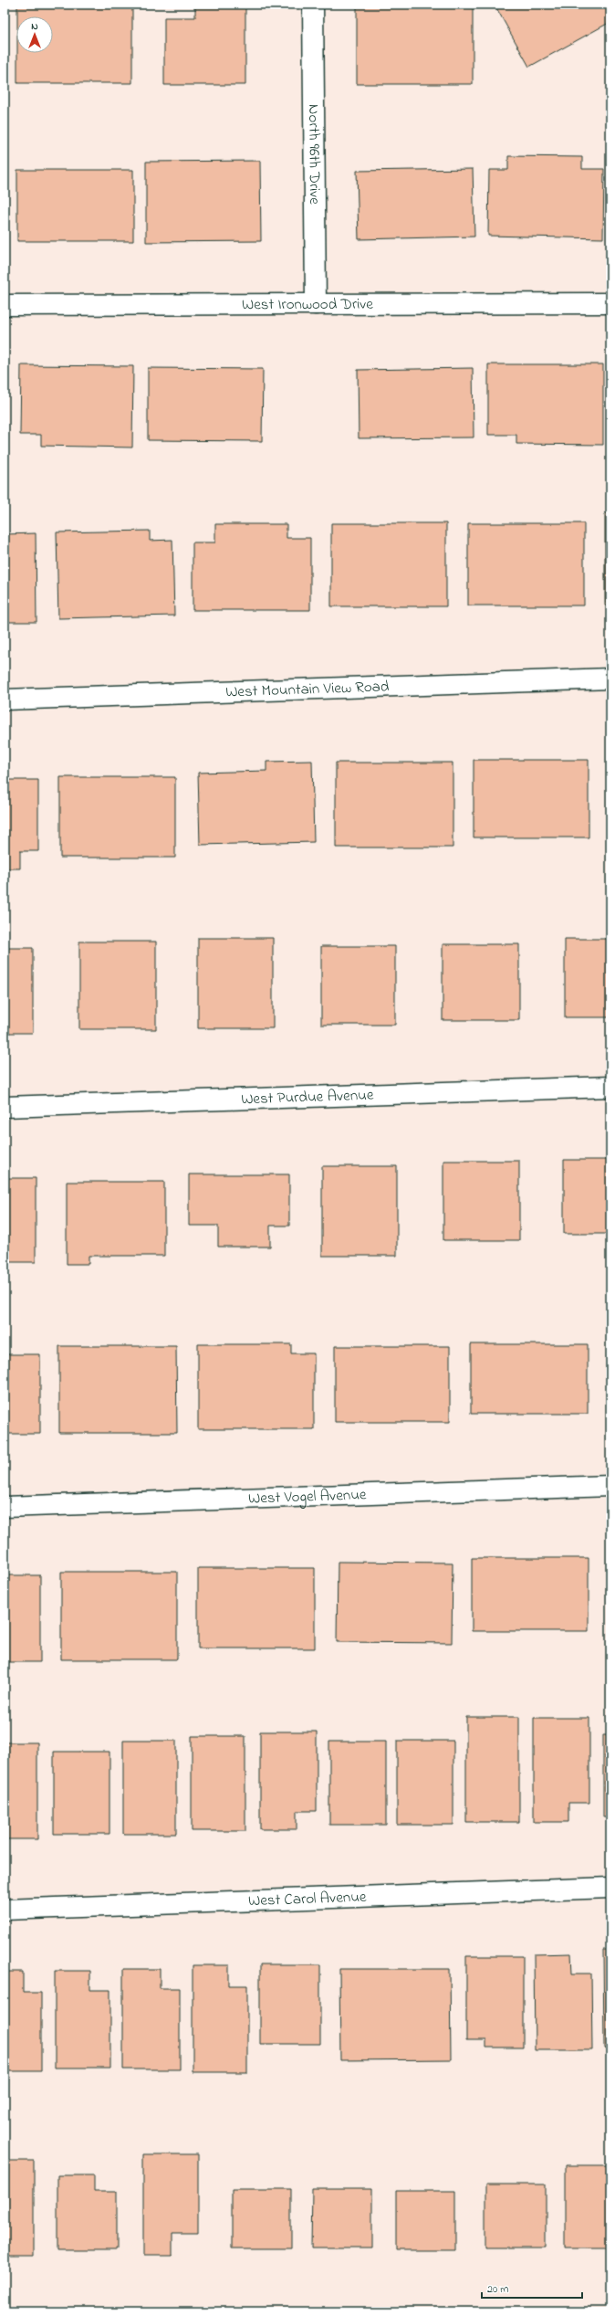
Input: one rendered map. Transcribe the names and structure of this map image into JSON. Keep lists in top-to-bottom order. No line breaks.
{"streets":{"street":["North 96th Drive","West Ironwood Drive","West Mountain View Road","West Purdue Avenue","West Vogel Avenue","West Carol Avenue"]},"crossings":[["North 96th Drive","West Ironwood Drive"]],"scale_bar":"20 m","north":"top"}
